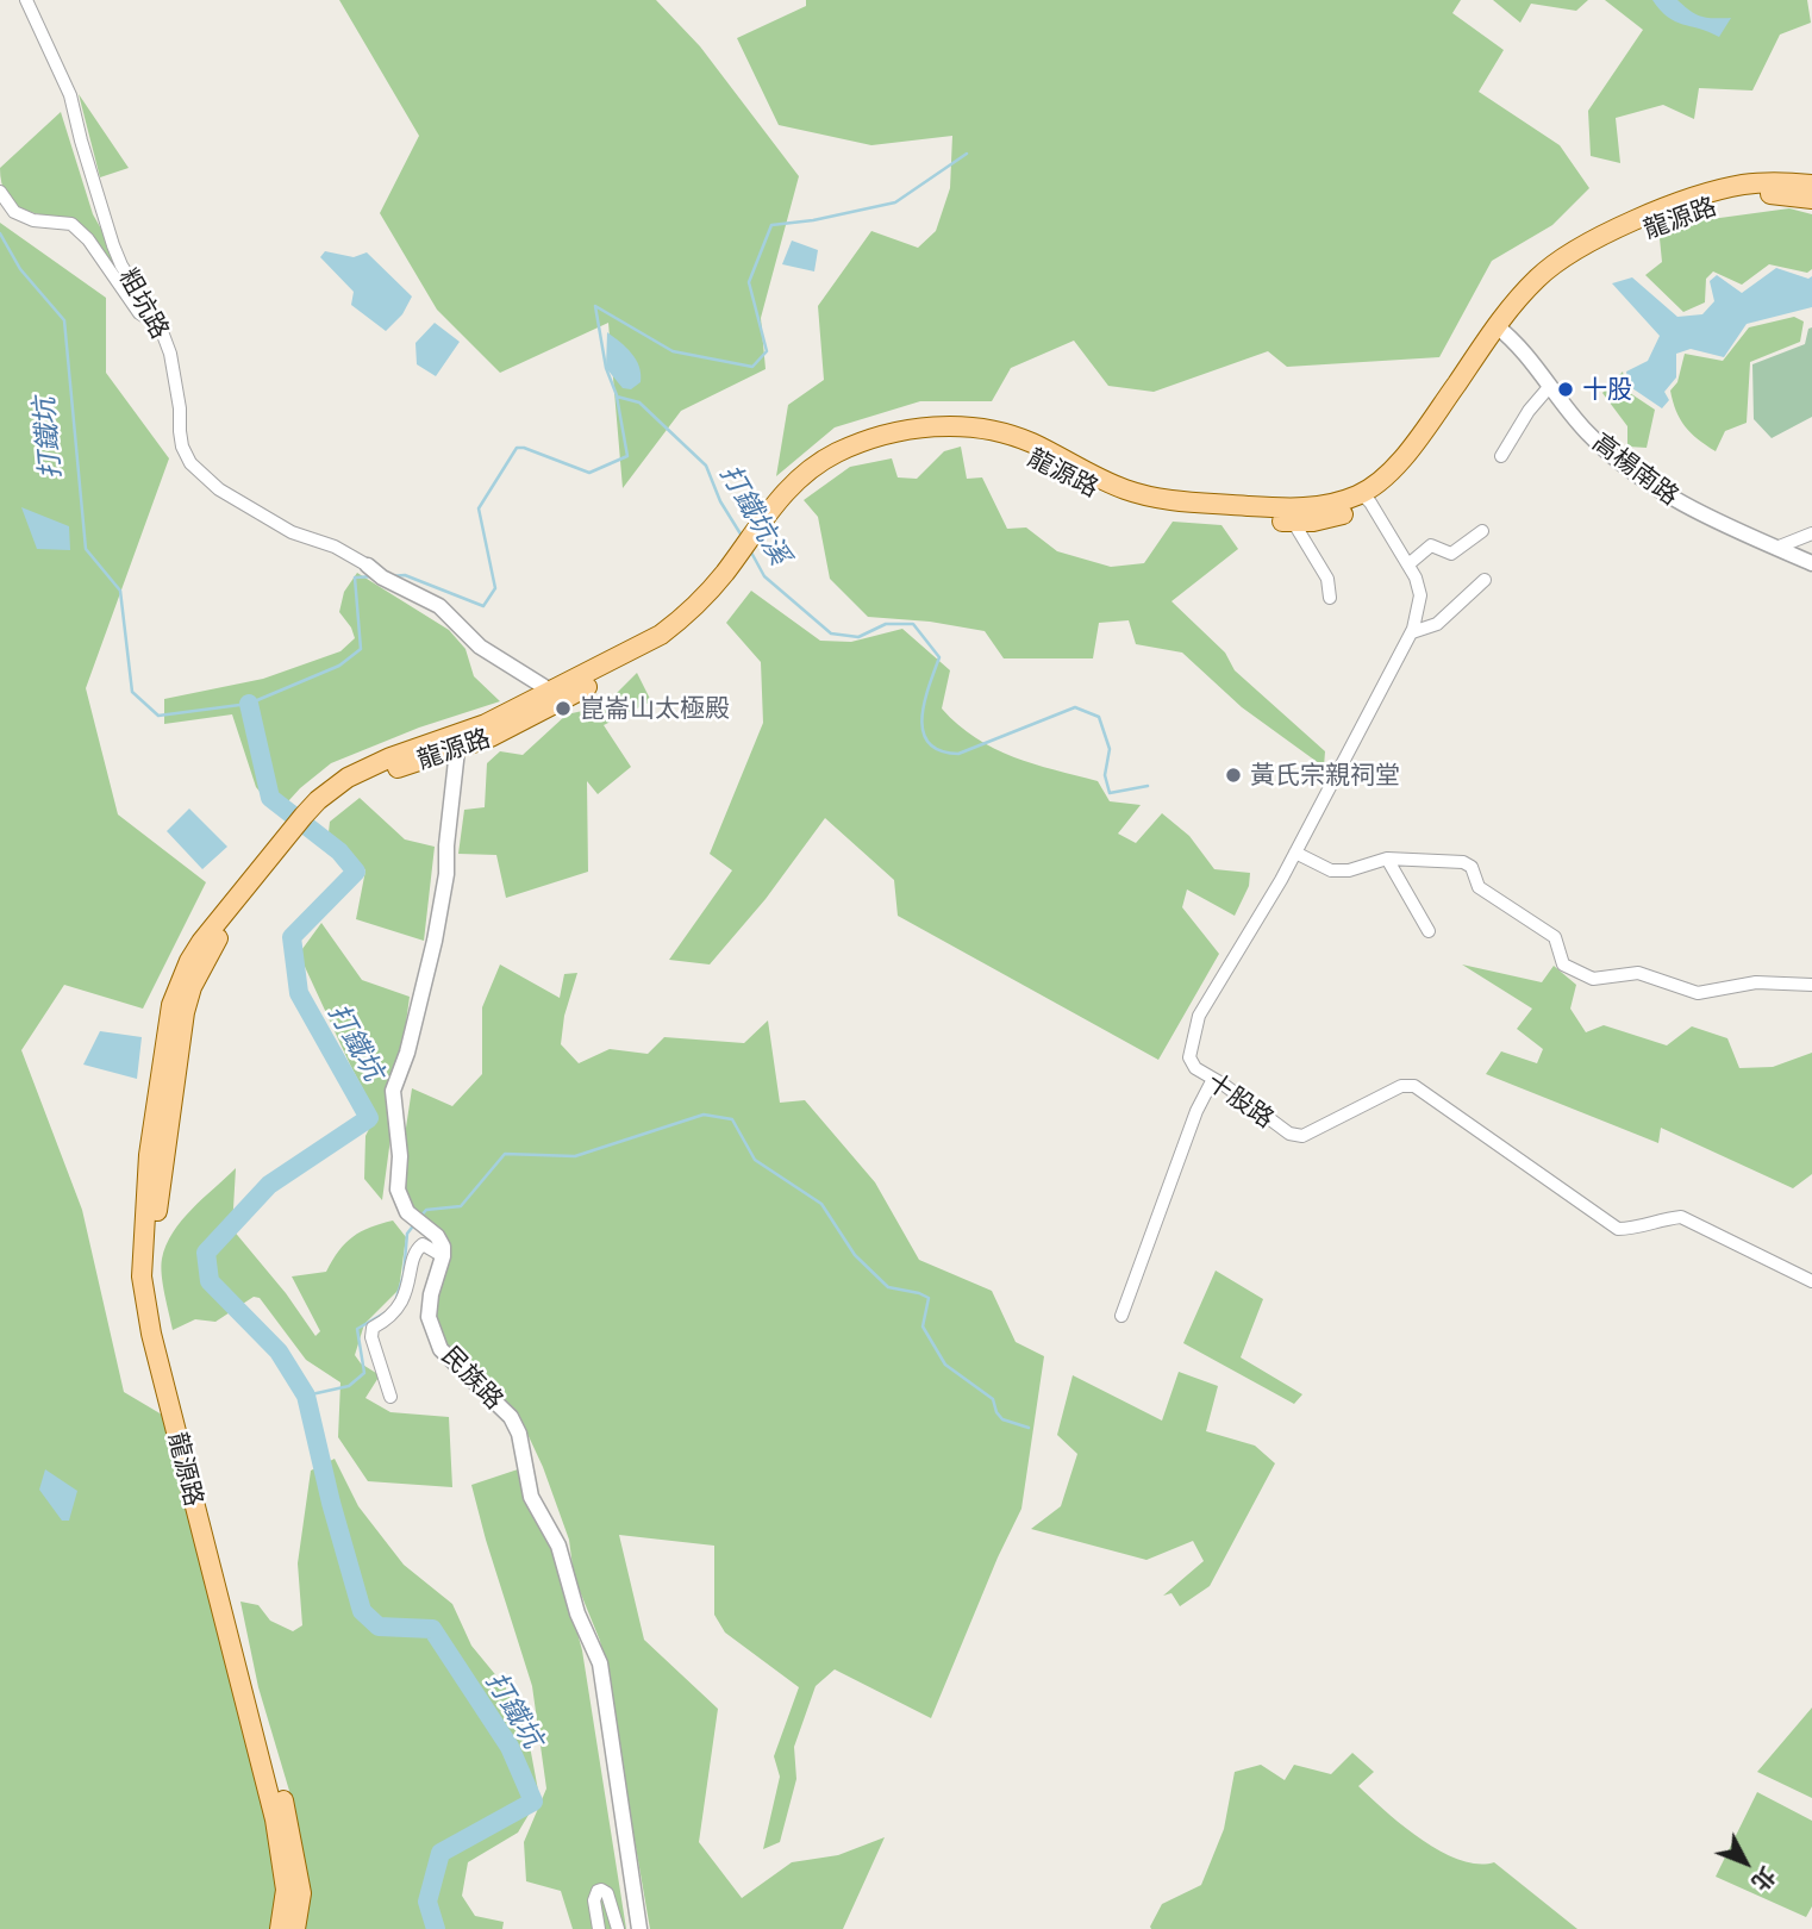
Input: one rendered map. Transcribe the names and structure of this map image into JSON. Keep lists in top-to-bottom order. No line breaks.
{"streets":{"main road":["龍源路"],"street":["粗坑路","高楊南路","十股路","民族路"]},"crossings":[["龍源路","十股路"]],"water":["打鐵坑","打鐵坑溪"],"places":["十股","崑崙山太極殿","黃氏宗親祠堂"],"north":"bottom right"}
